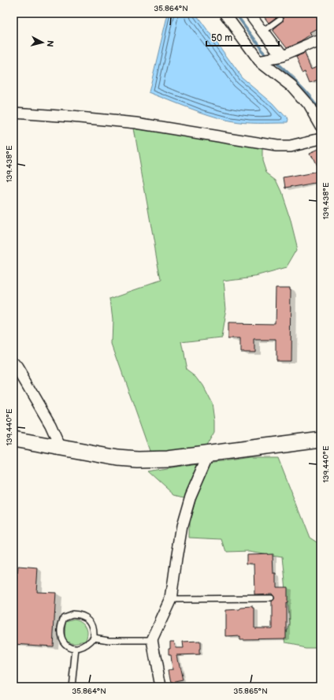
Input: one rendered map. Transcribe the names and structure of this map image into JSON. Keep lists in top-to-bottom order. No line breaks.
{"scale_bar":"50 m","north":"right","coordinates":["35.864°N","139.438°E","139.440°E","35.865°N"]}
